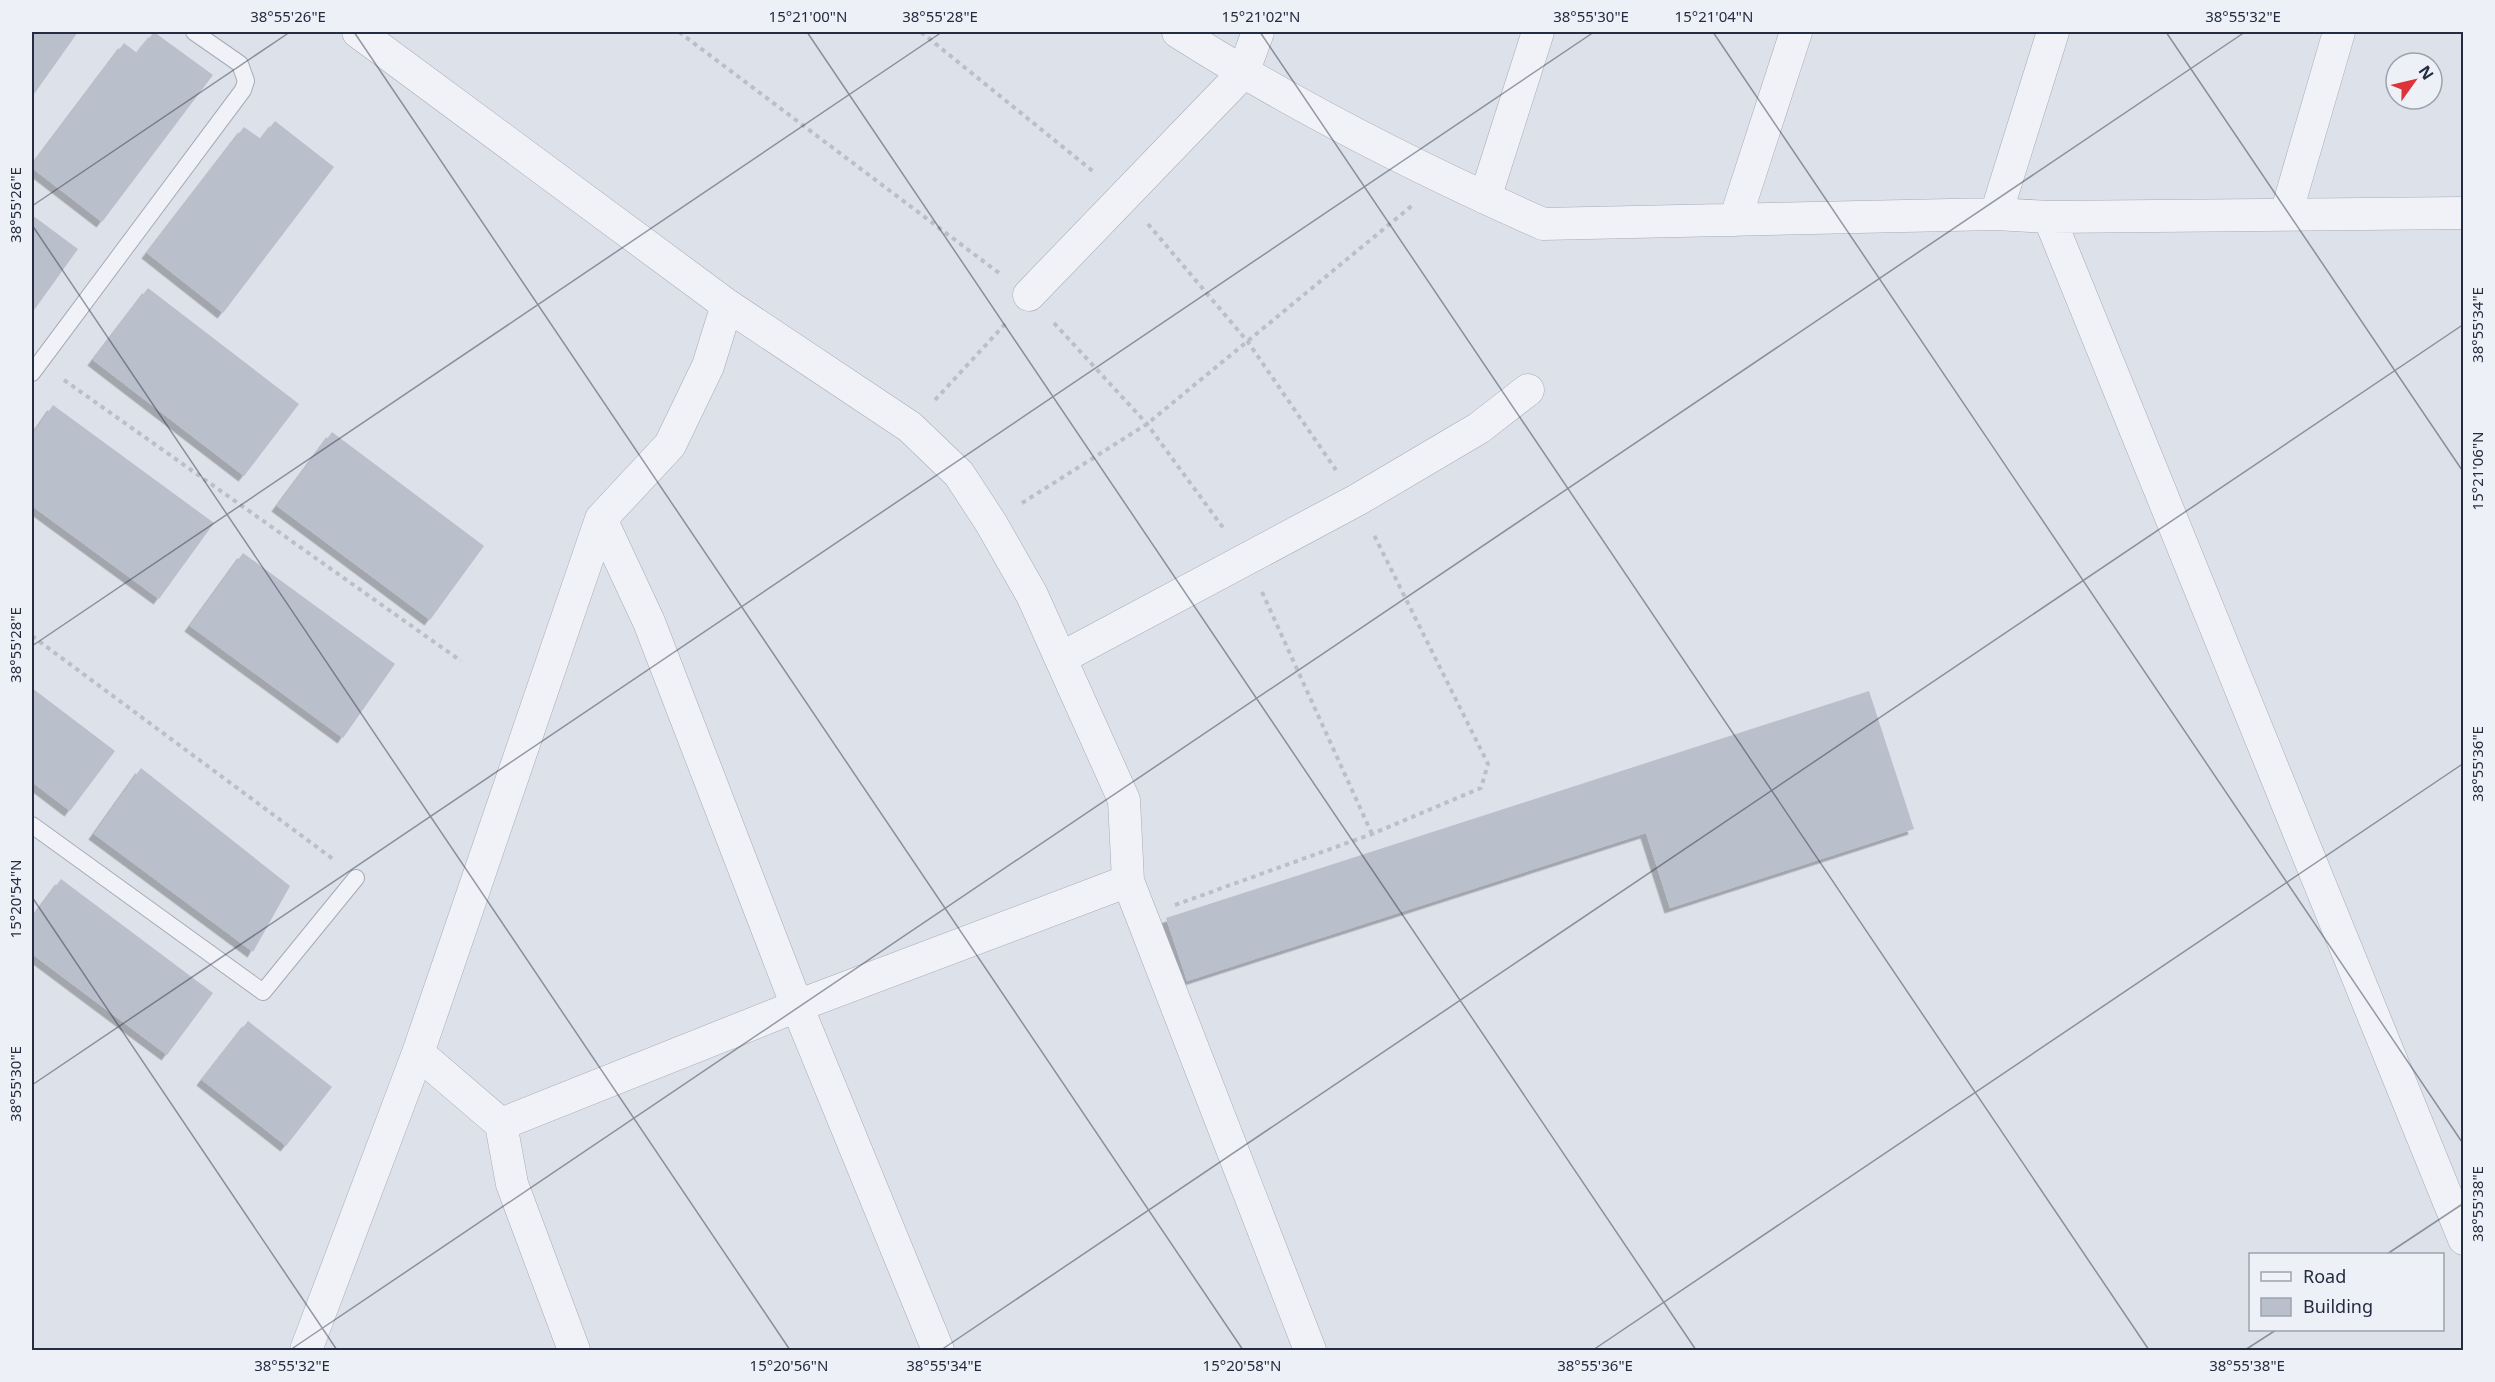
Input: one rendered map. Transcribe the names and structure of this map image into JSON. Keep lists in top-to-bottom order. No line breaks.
{"legend":["Road","Building"],"north":"top right","coordinates":["38°55'26\"E","15°21'00\"N","38°55'28\"E","15°21'02\"N","38°55'30\"E","15°21'04\"N","38°55'32\"E","38°55'34\"E","15°21'06\"N","38°55'36\"E","15°20'54\"N","38°55'38\"E","15°20'56\"N","15°20'58\"N"]}
